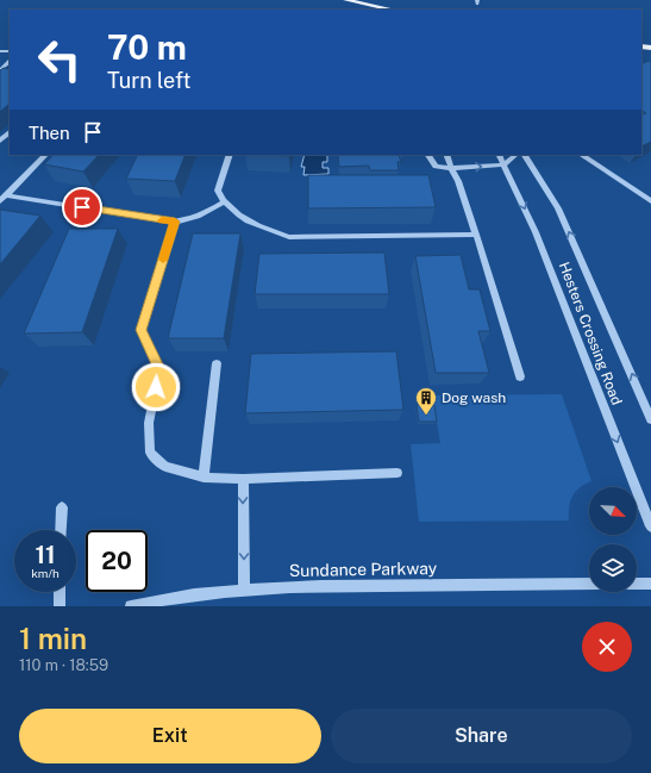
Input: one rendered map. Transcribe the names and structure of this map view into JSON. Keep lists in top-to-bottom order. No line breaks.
{"streets":{"street":["Hesters Crossing Road","Sundance Parkway"]},"places":{"building":["Dog wash"]},"north":"bottom right","page":{"turn":["70 m","Turn left"],"then":"Then","speed":"11 km/h","limit":"20","heading":["1 min","110 m · 18:59"],"buttons":["Exit","Share"]}}
